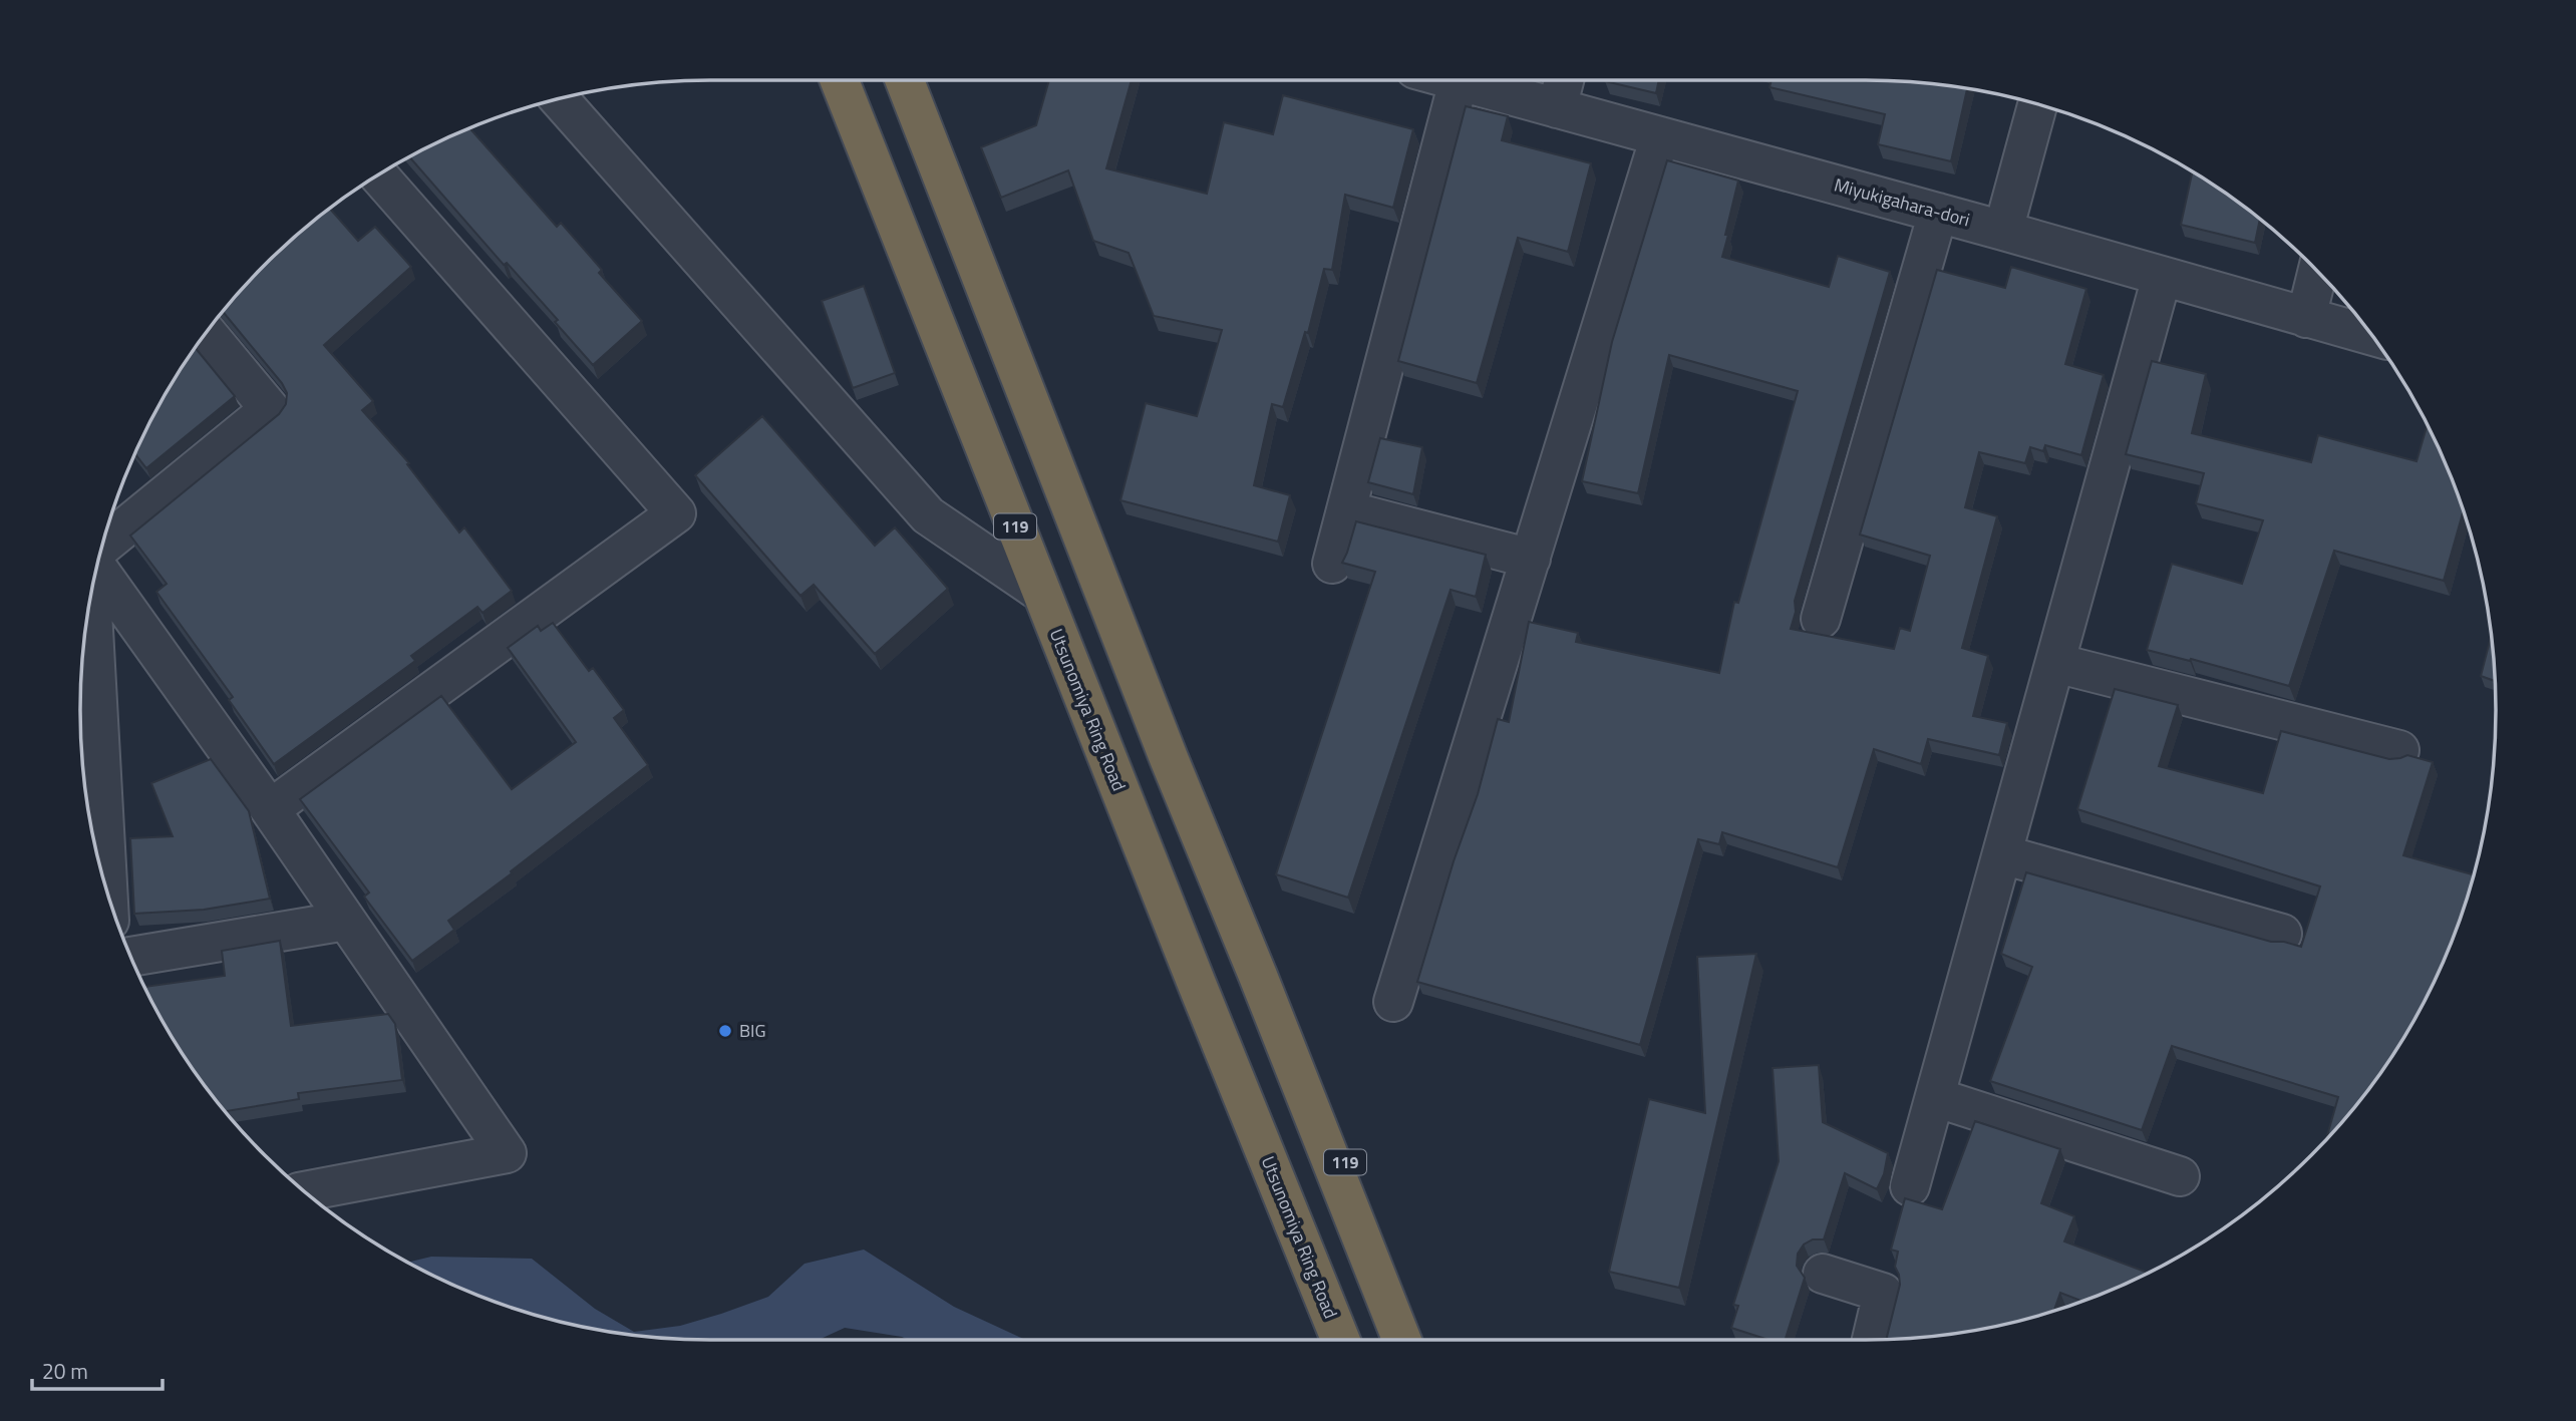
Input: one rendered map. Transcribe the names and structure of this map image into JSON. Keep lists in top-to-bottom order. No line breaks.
{"streets":{"highway":["119","Utsunomiya Ring Road"],"street":["Miyukigahara-dori"]},"crossings":[["119","Utsunomiya Ring Road"]],"places":["BIG"],"scale_bar":"20 m"}
